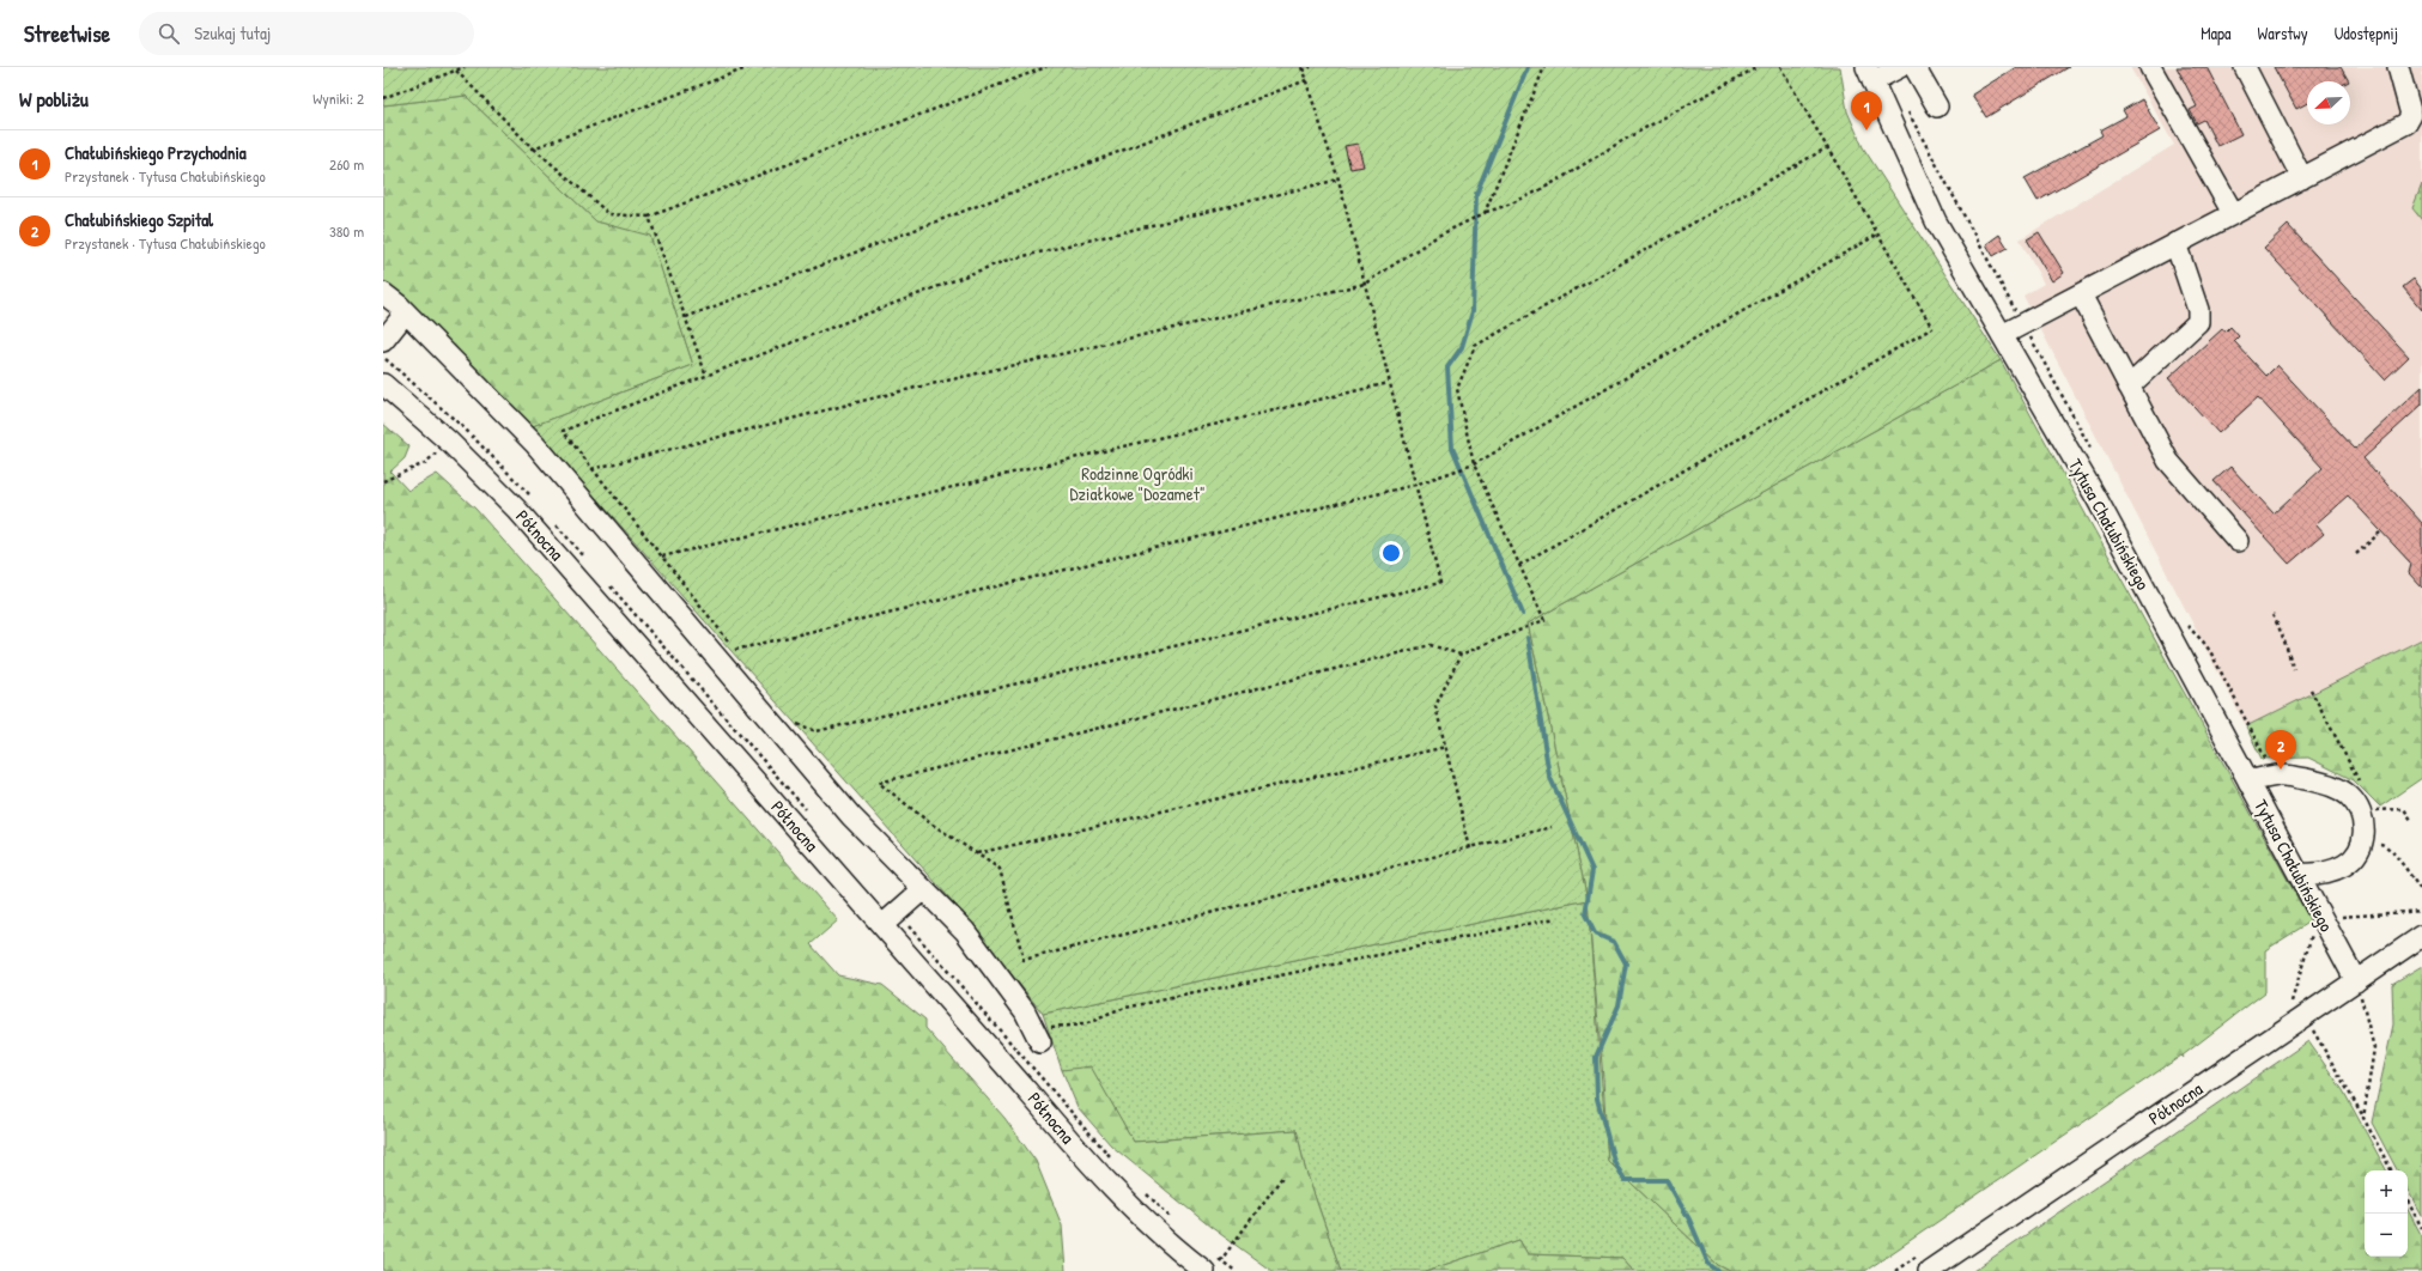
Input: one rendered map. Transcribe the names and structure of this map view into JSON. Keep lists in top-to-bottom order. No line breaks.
{"streets":{"street":["Tytusa Chałubińskiego","Północna"]},"crossings":[["Tytusa Chałubińskiego","Północna"]],"parks":["Rodzinne Ogródki Działkowe \"Dozamet\""],"north":"bottom left","page":{"header":"Streetwise","search":"Szukaj tutaj","nav":["Mapa","Warstwy","Udostępnij"],"heading":["W pobliżu","Wyniki: 2"],"pins":["1","2"],"list":[{"mark":"1","name":"Chałubińskiego Przychodnia","note":"Przystanek · Tytusa Chałubińskiego","value":"260 m"},{"mark":"2","name":"Chałubińskiego Szpital","note":"Przystanek · Tytusa Chałubińskiego","value":"380 m"}],"map_buttons":["+","−"]}}
